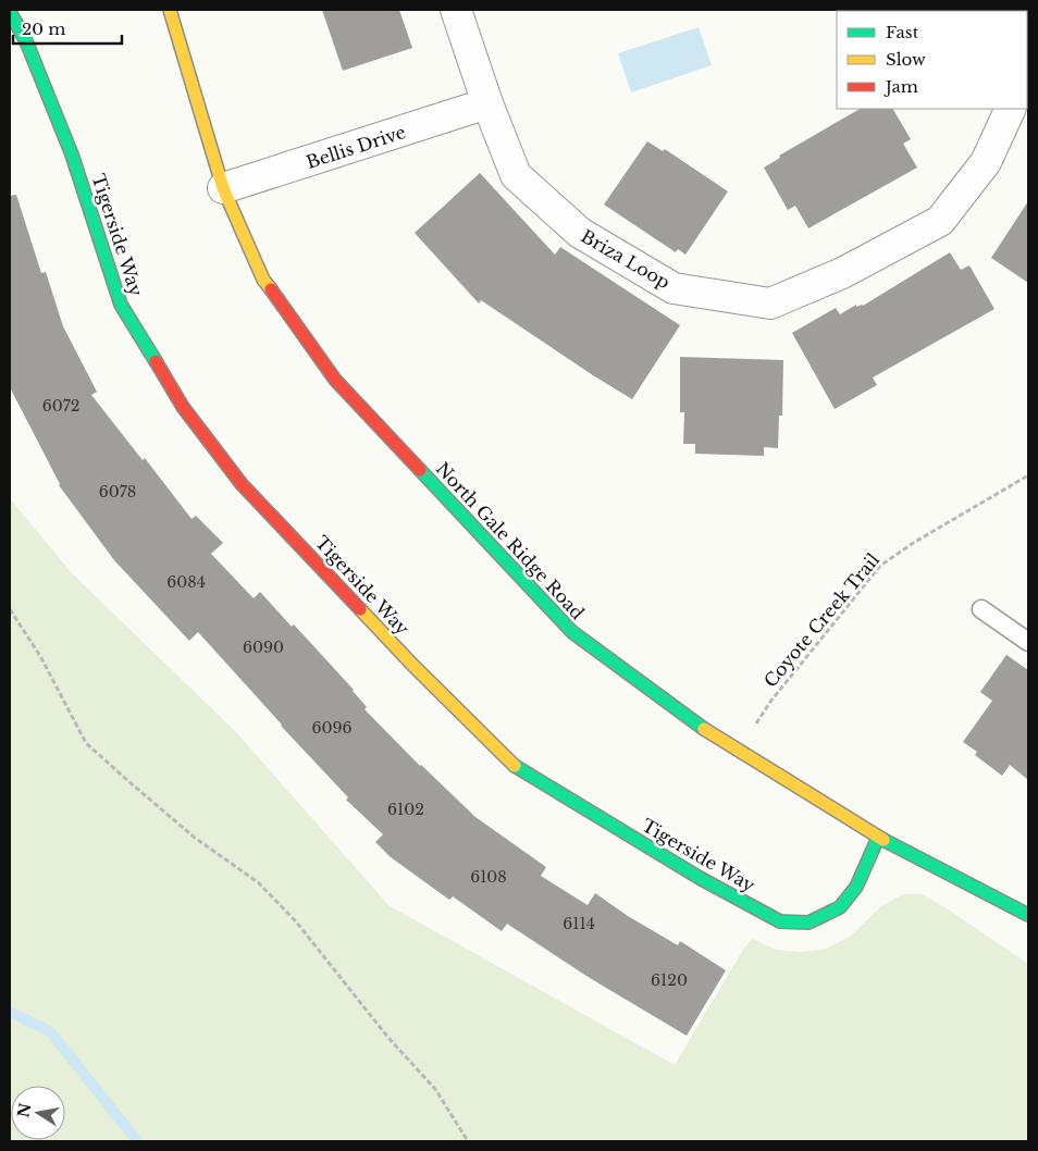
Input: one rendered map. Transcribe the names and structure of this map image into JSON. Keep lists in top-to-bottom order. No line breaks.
{"streets":{"street":["Bellis Drive","Tigerside Way","Briza Loop","North Gale Ridge Road"],"path":["Coyote Creek Trail"]},"crossings":[["Bellis Drive","Briza Loop"],["Bellis Drive","North Gale Ridge Road"],["Tigerside Way","North Gale Ridge Road"],["North Gale Ridge Road","Coyote Creek Trail"]],"house_numbers":["6072","6078","6084","6090","6096","6102","6108","6114","6120"],"legend":["Fast","Slow","Jam"],"scale_bar":"20 m","north":"left"}
